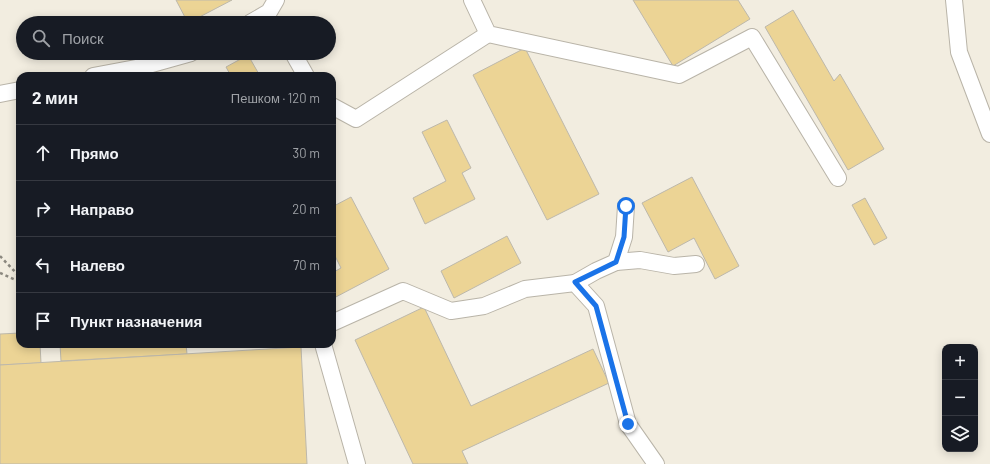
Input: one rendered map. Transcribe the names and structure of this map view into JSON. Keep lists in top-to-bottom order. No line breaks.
{"page":{"search":"Поиск","heading":["2 мин","Пешком · 120 m"],"list":[["Прямо","30 m"],["Направо","20 m"],["Налево","70 m"],"Пункт назначения"],"map_buttons":["+","−"]}}
